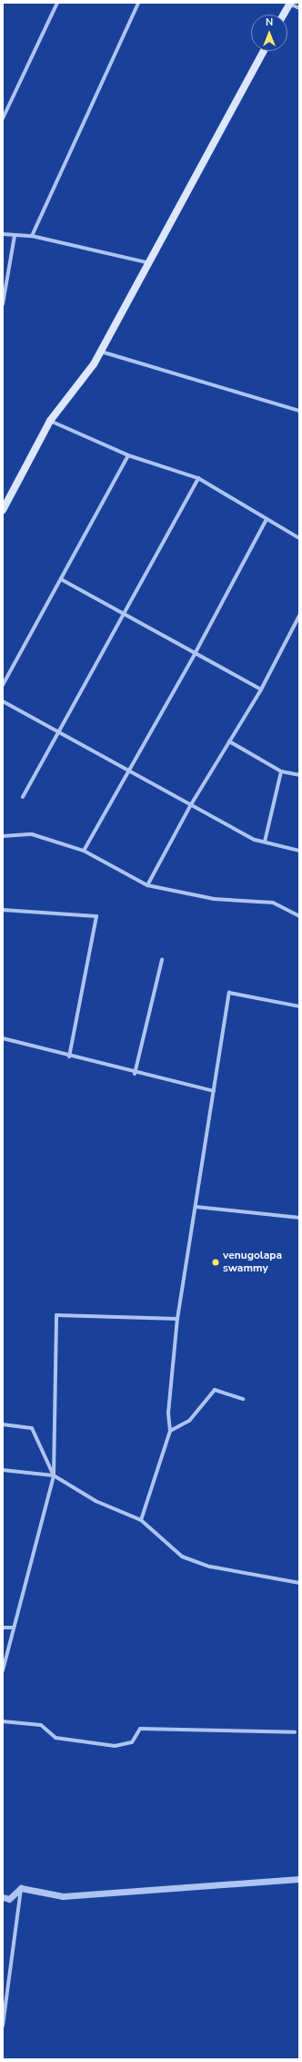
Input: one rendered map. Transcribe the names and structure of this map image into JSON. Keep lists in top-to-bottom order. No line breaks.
{"places":["venugolapa swammy"],"north":"top"}
